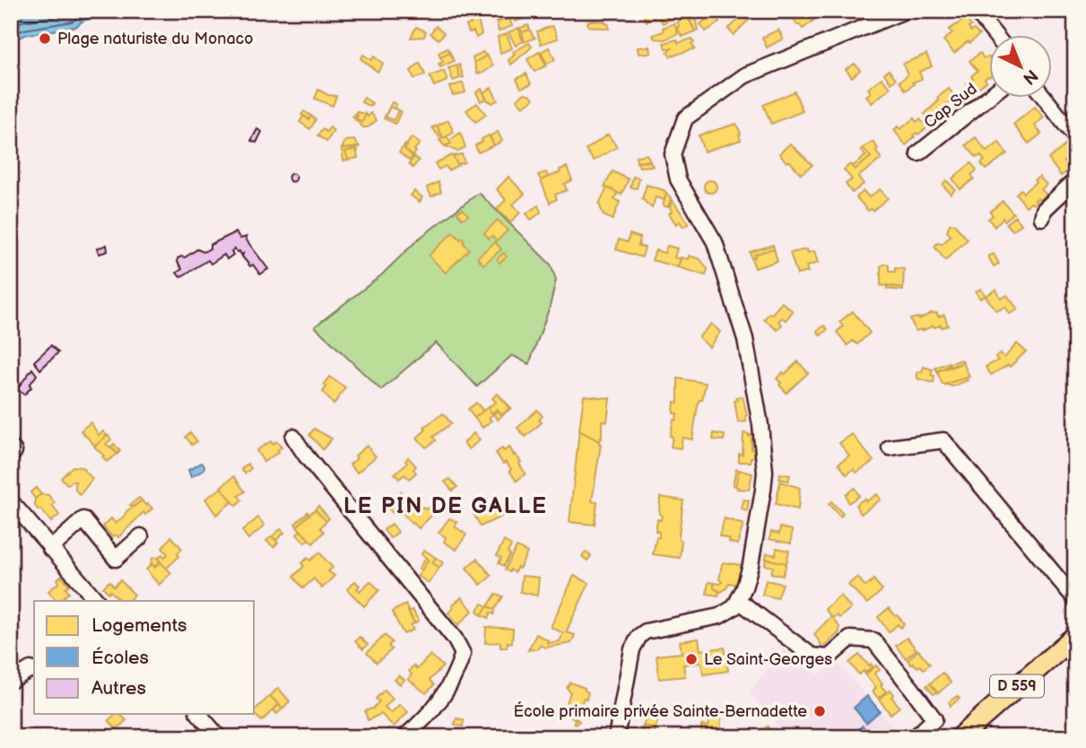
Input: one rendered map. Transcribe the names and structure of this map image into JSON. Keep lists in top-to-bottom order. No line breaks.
{"streets":{"main road":["D 559"],"street":["Cap Sud"]},"districts":["LE PIN DE GALLE"],"places":["Plage naturiste du Monaco","Le Saint-Georges","École primaire privée Sainte-Bernadette"],"legend":["Logements","Écoles","Autres"],"north":"bottom right"}
